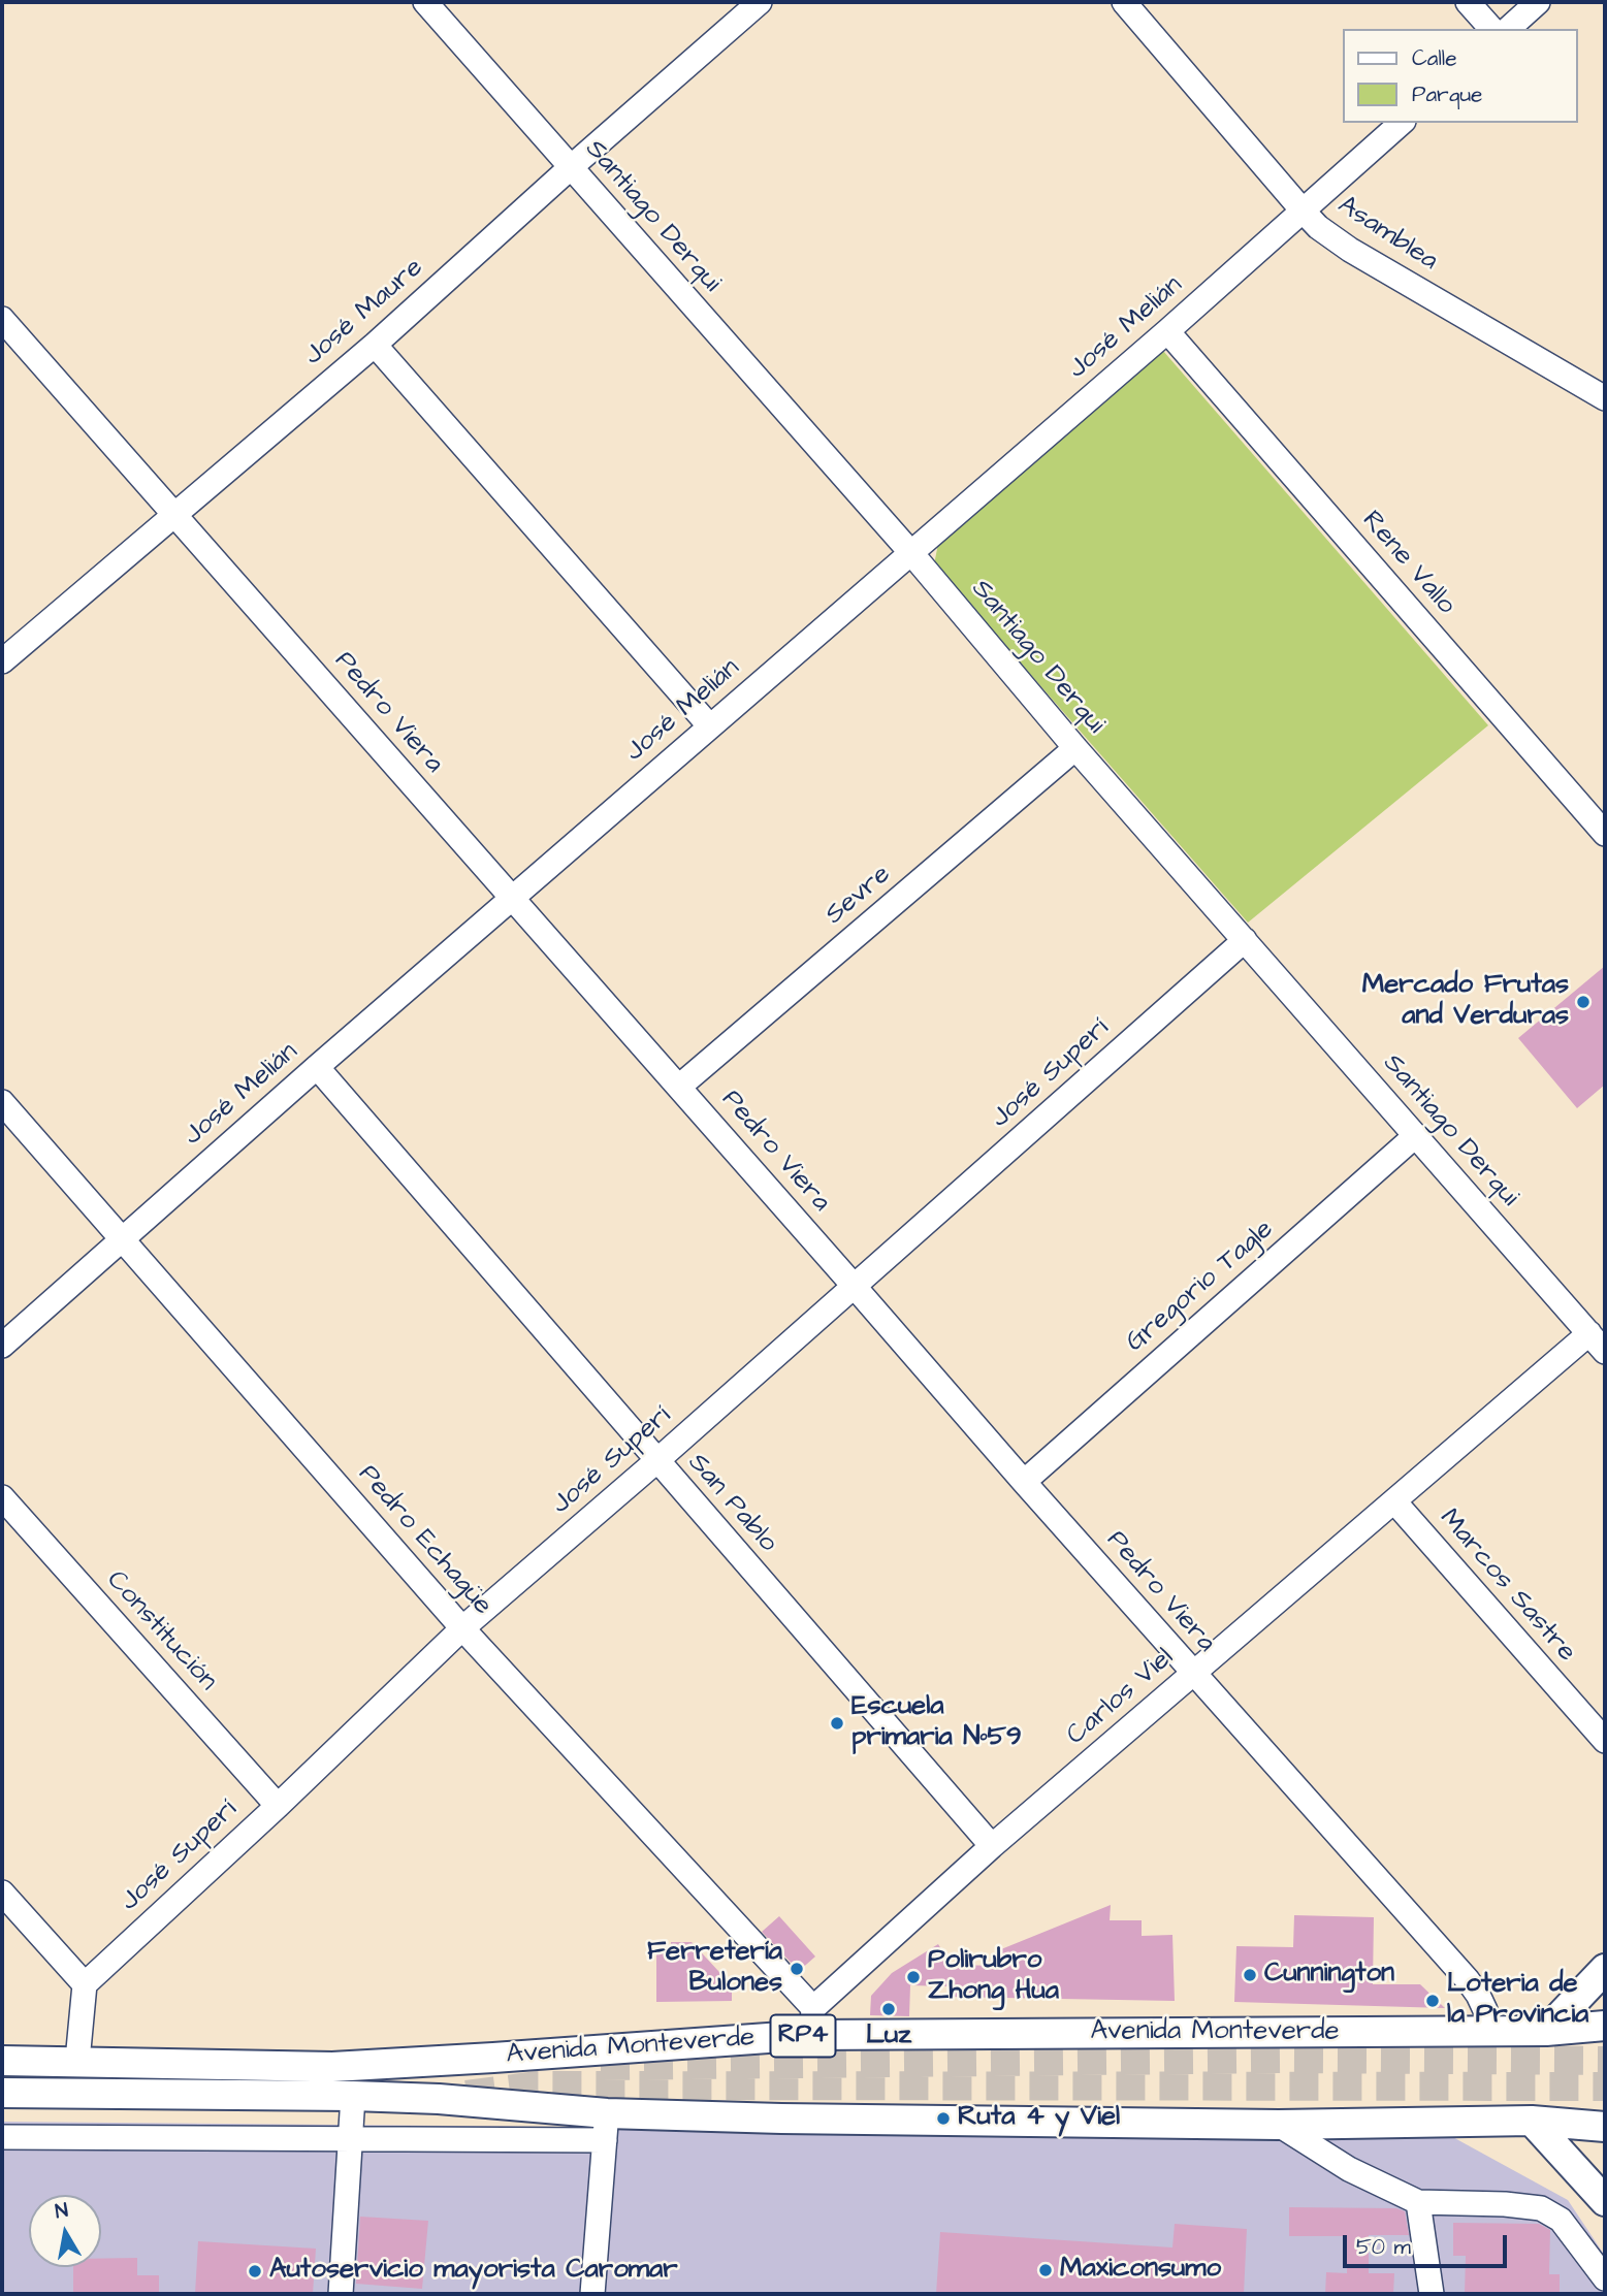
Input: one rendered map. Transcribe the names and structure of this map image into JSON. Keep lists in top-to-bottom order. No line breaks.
{"streets":{"main road":["Avenida Monteverde","RP4"],"street":["Santiago Derqui","Asamblea","José Maure","José Melián","Rene Vallo","Pedro Viera","Sevre","José Superí","Gregorio Tagle","San Pablo","Pedro Echagüe","Marcos Sastre","Constitución","Carlos Viel"]},"crossings":[["Santiago Derqui","José Maure"],["Santiago Derqui","José Melián"],["Santiago Derqui","Sevre"],["Santiago Derqui","José Superí"],["Santiago Derqui","Gregorio Tagle"],["Santiago Derqui","Carlos Viel"],["Asamblea","José Melián"],["José Maure","Pedro Viera"],["José Melián","Rene Vallo"],["José Melián","Pedro Viera"],["José Melián","San Pablo"],["José Melián","Pedro Echagüe"],["Pedro Viera","Sevre"],["Pedro Viera","José Superí"],["Pedro Viera","Gregorio Tagle"],["Pedro Viera","Carlos Viel"],["Pedro Viera","Avenida Monteverde"],["José Superí","San Pablo"],["José Superí","Pedro Echagüe"],["José Superí","Constitución"],["San Pablo","Carlos Viel"],["Pedro Echagüe","Carlos Viel"],["Pedro Echagüe","Avenida Monteverde"],["Marcos Sastre","Carlos Viel"],["Carlos Viel","Avenida Monteverde"]],"places":["Mercado Frutas and Verduras","Escuela primaria Nº59","Ferretería Bulones","Cunnington","Polirubro Zhong Hua","Loteria de la Provincia","Luz","Ruta 4 y Viel","Maxiconsumo","Autoservicio mayorista Caromar"],"legend":["Calle","Parque"],"scale_bar":"50 m","north":"top"}
